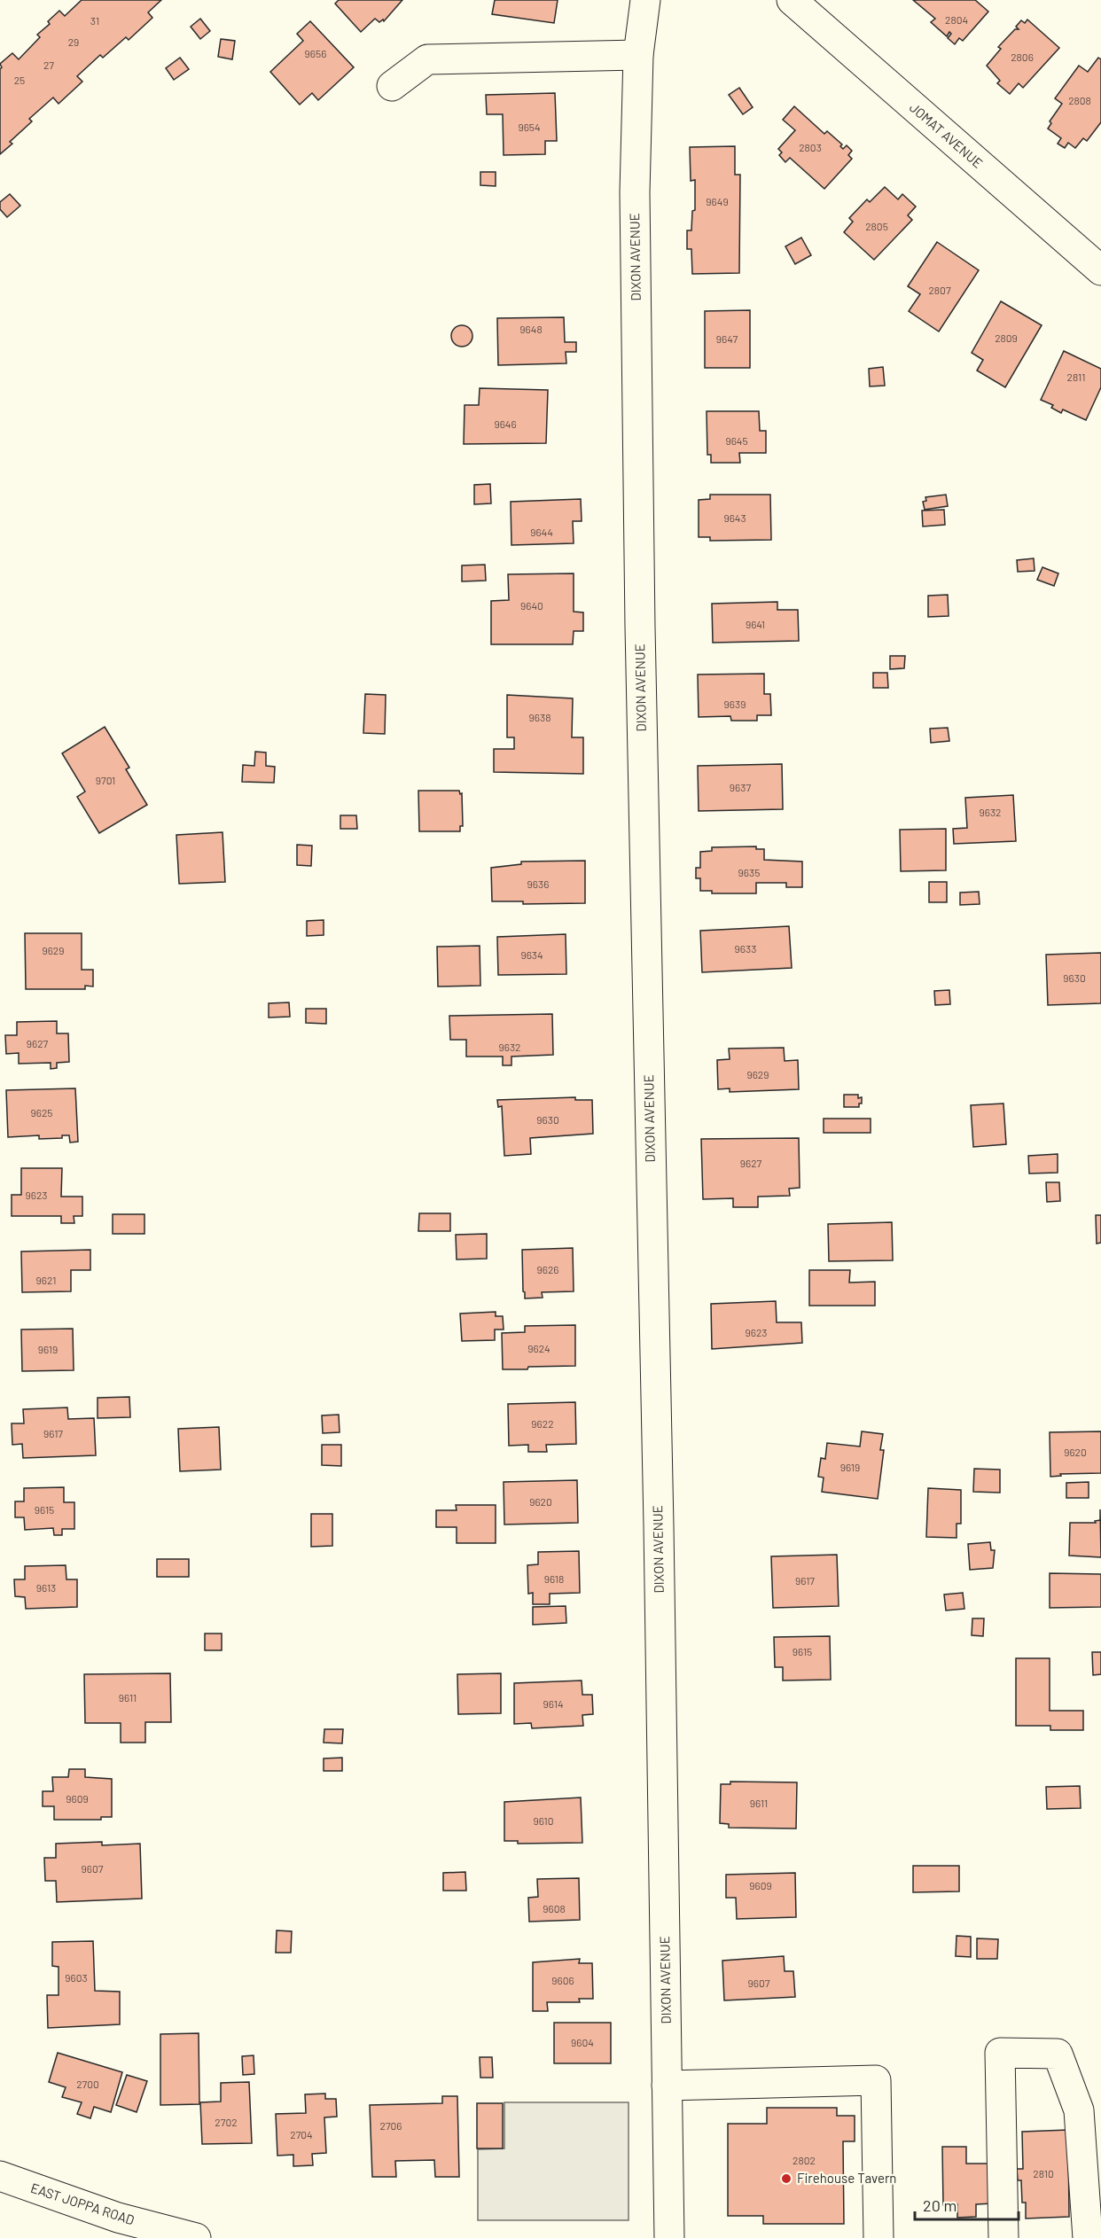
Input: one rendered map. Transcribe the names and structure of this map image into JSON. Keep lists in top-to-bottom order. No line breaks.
{"streets":{"street":["JOMAT AVENUE","DIXON AVENUE","EAST JOPPA ROAD"]},"places":["Firehouse Tavern"],"house_numbers":["2804","31","29","9656","2806","27","25","2808","9654","2803","9649","2805","2807","9648","2809","9647","2811","9646","9645","9643","9644","9640","9641","9639","9638","9701","9637","9632","9635","9636","9633","9629","9634","9630","9627","9632","9629","9625","9630","9627","9623","9626","9621","9623","9624","9619","9622","9617","9620","9619","9620","9615","9618","9617","9613","9615","9611","9614","9609","9611","9610","9607","9609","9608","9603","9606","9607","9604","2700","2702","2706","2704","2802","2810"],"scale_bar":"20 m"}
